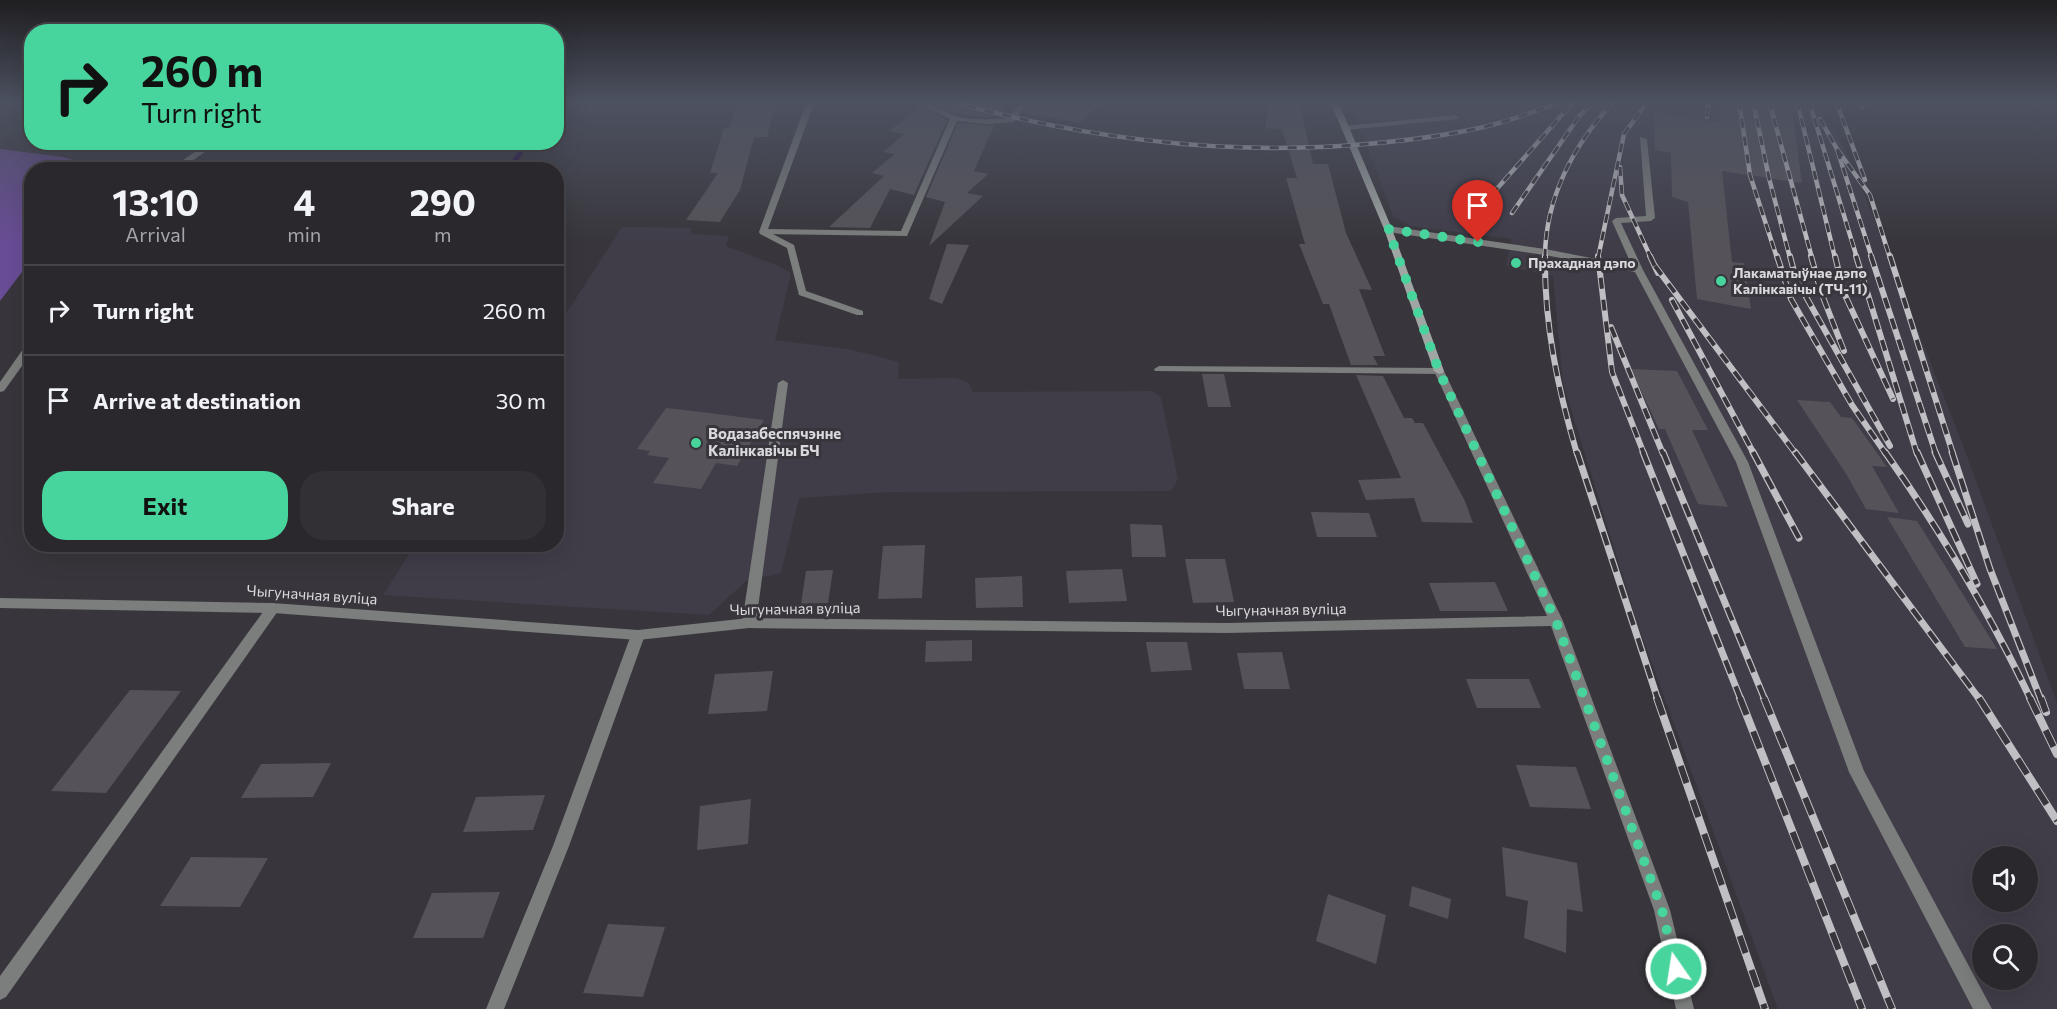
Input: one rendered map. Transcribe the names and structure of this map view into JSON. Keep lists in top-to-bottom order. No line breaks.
{"streets":{"street":["Чыгуначная вуліца"]},"places":["Прахадная дэпо","Лакаматыўнае дэпо Калінкавічы (ТЧ-11)","Водазабеспячэнне Калінкавічы БЧ"],"page":{"turn":["260 m","Turn right"],"eta":["13:10","Arrival","4","min","290","m"],"list":[{"name":"Turn right","value":"260 m"},{"name":"Arrive at destination","value":"30 m"}],"buttons":["Exit","Share"]}}
